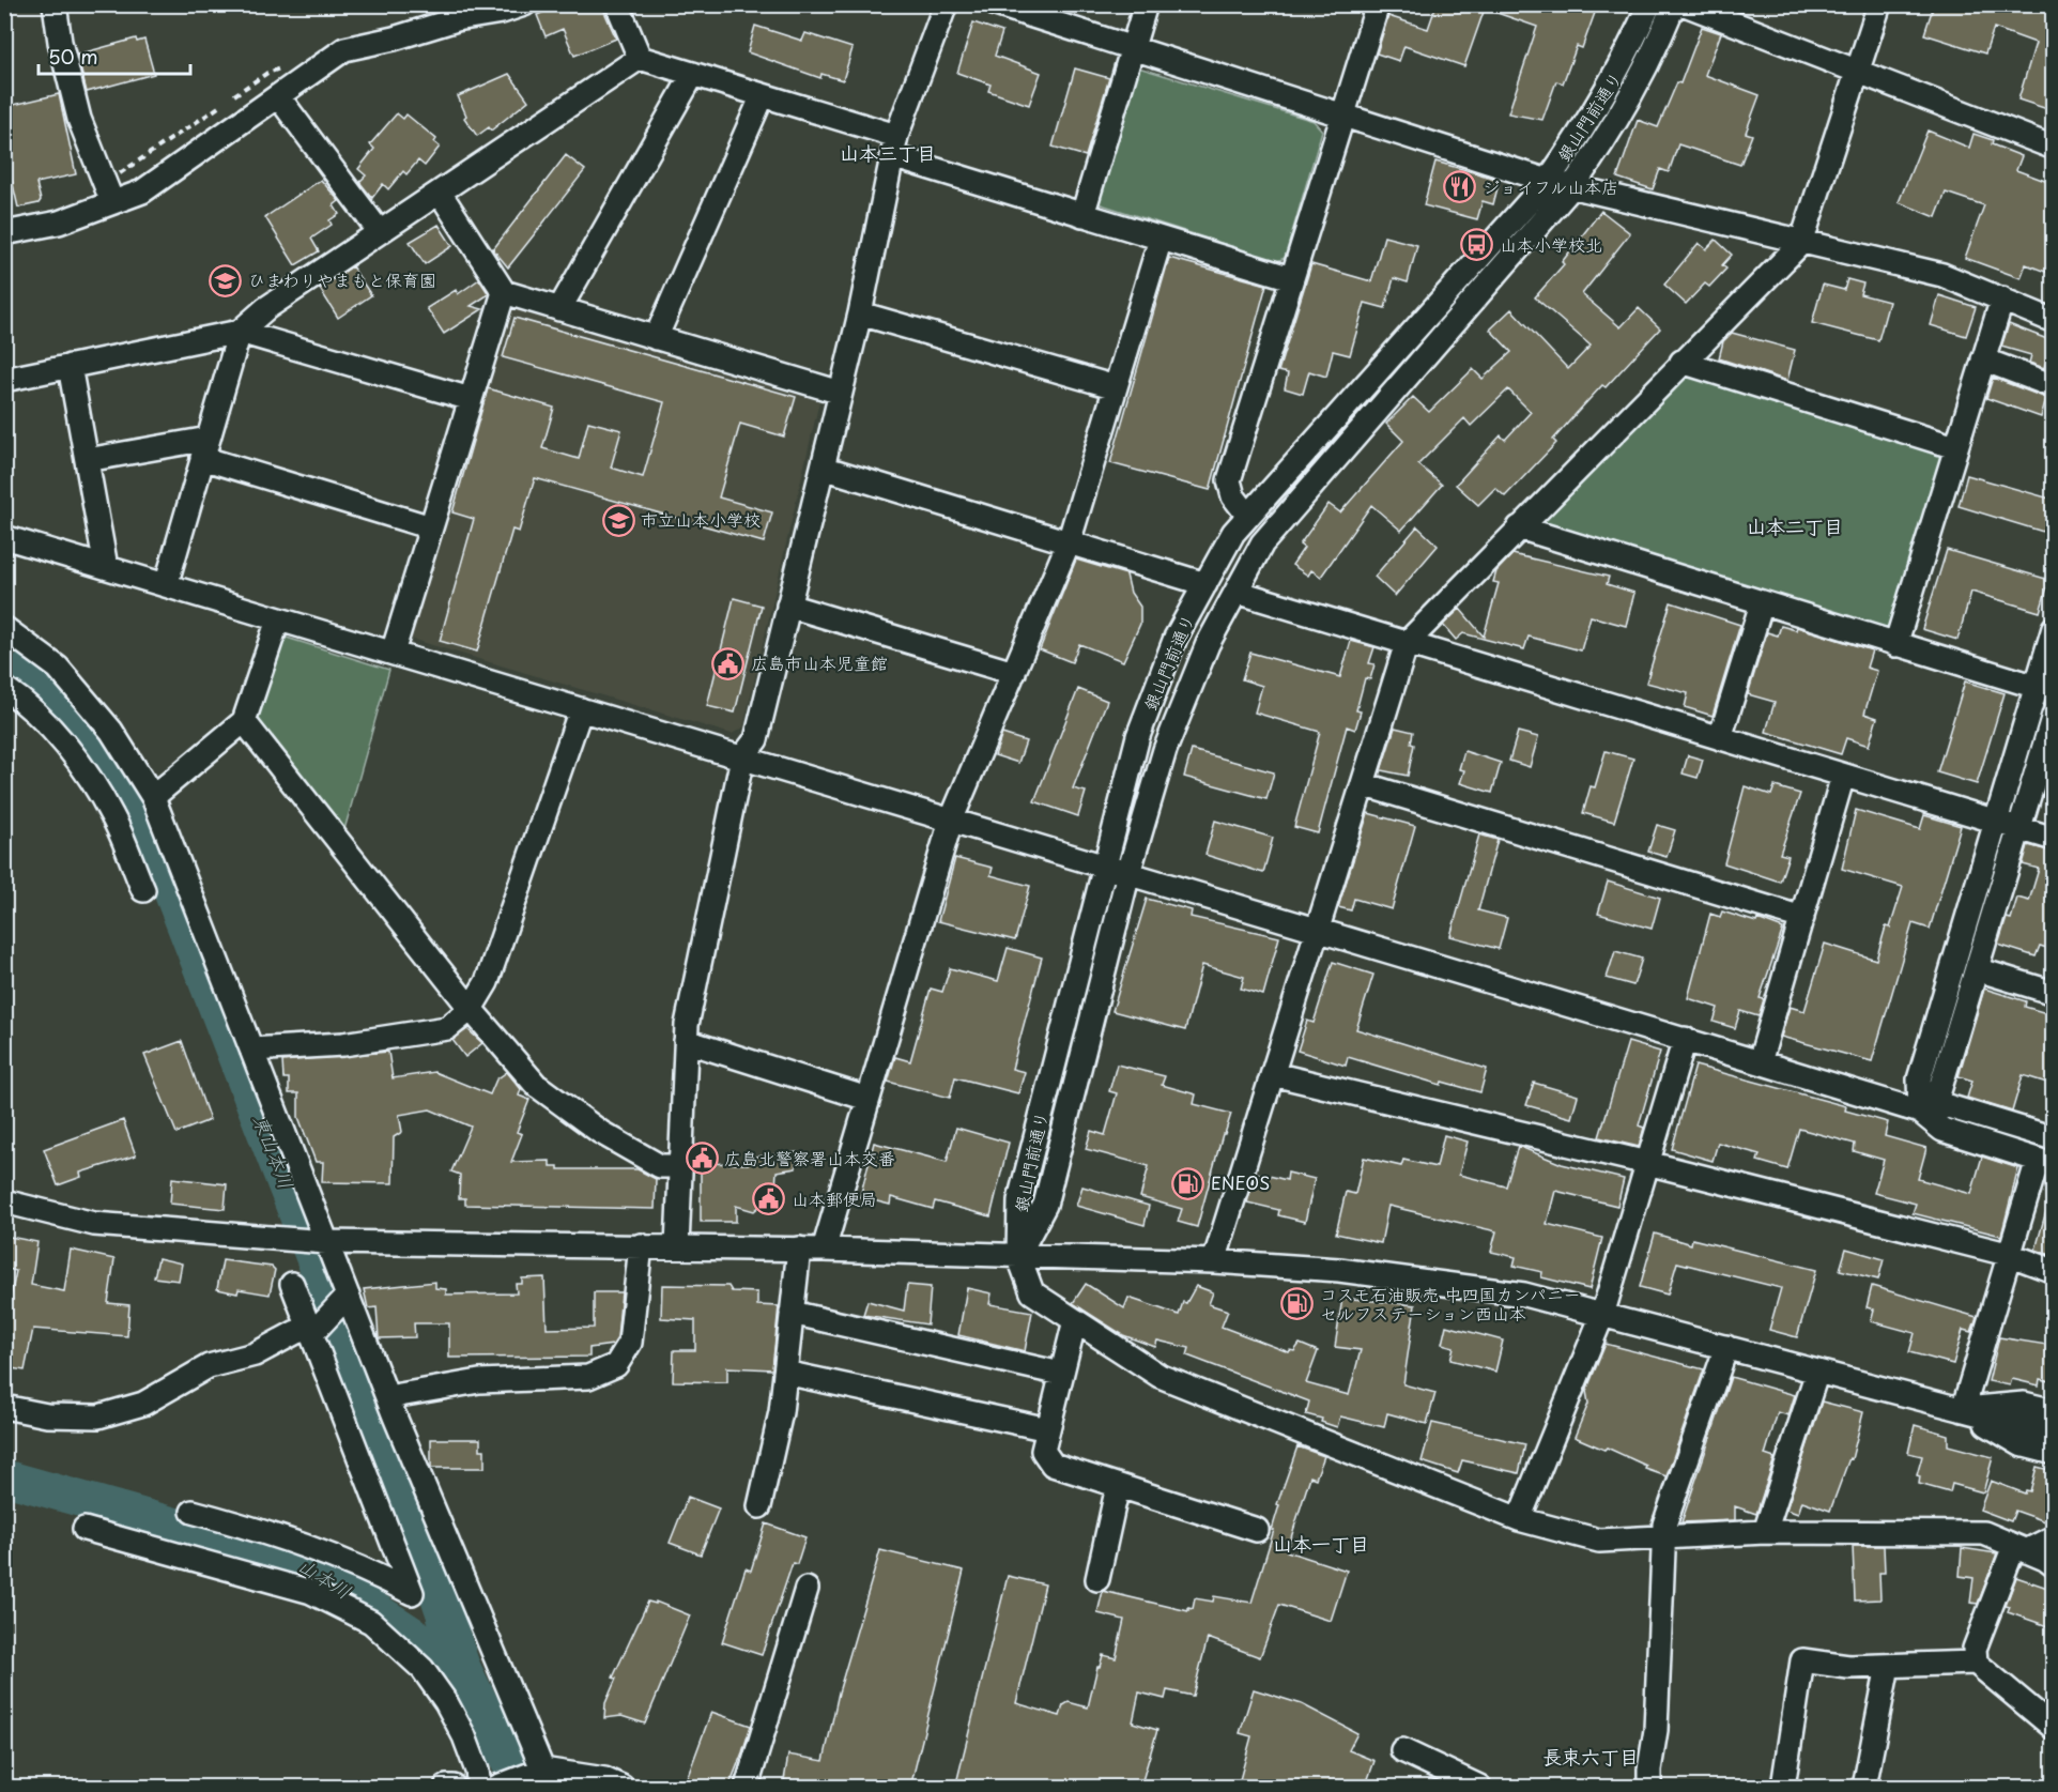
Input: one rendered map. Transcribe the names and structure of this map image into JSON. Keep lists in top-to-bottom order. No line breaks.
{"streets":{"street":["銀山門前通り"]},"districts":["山本三丁目","山本二丁目","山本一丁目","長束六丁目"],"water":["東山本川","山本川"],"places":{"restaurant":["ジョイフル山本店"],"bus stop":["山本小学校北"],"school or university":["ひまわりやまもと保育園","市立山本小学校"],"public building":["広島市山本児童館","広島北警察署山本交番","山本郵便局"],"fuel station":["ENEOS","コスモ石油販売 中四国カンパニー セルフステーション西山本"]},"scale_bar":"50 m"}
